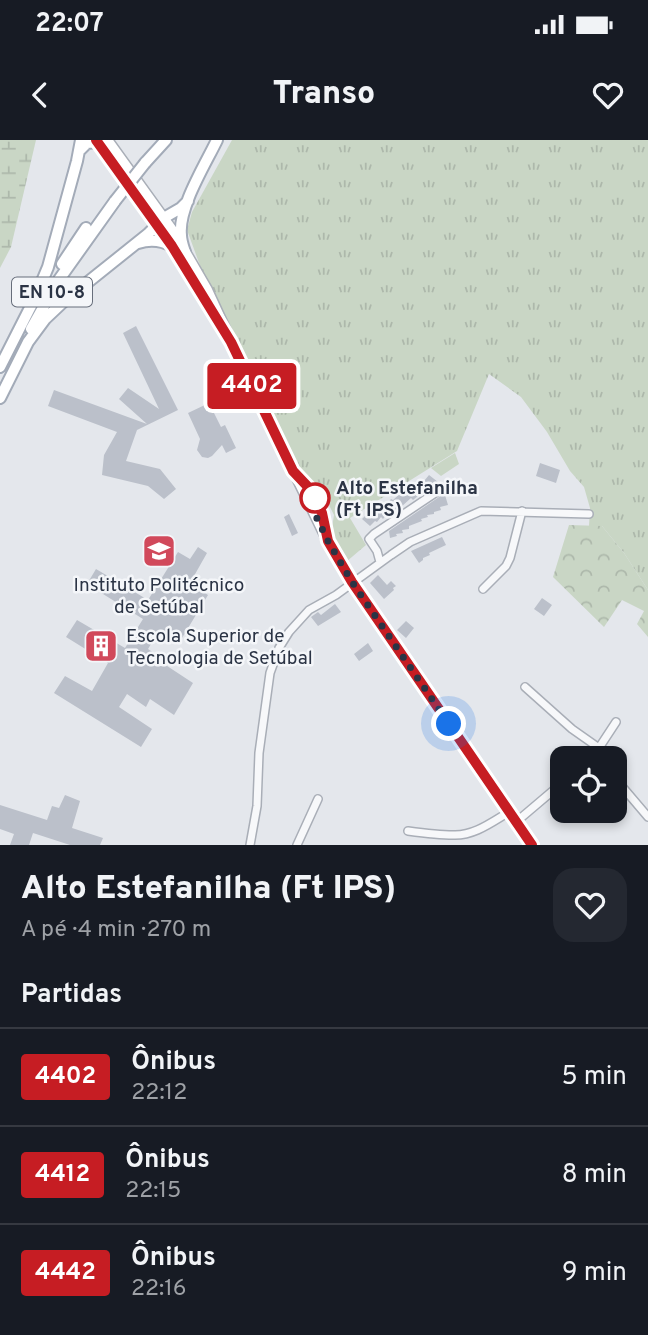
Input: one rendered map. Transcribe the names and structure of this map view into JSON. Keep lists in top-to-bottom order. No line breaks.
{"streets":{"main road":["EN 10-8"]},"places":{"other":["Alto Estefanilha (Ft IPS)"],"school or university":["Instituto Politécnico de Setúbal"],"building":["Escola Superior de Tecnologia de Setúbal"]},"lines":["bus line 4402"],"page":{"status":"22:07","header":"Transo","on_map":"4402","heading":[["Alto Estefanilha (Ft IPS)","A pé · 4 min · 270 m"],"Partidas"],"list":[{"mark":"4402","name":"Ônibus","note":"22:12","value":"5 min"},{"mark":"4412","name":"Ônibus","note":"22:15","value":"8 min"},{"mark":"4442","name":"Ônibus","note":"22:16","value":"9 min"}]}}
